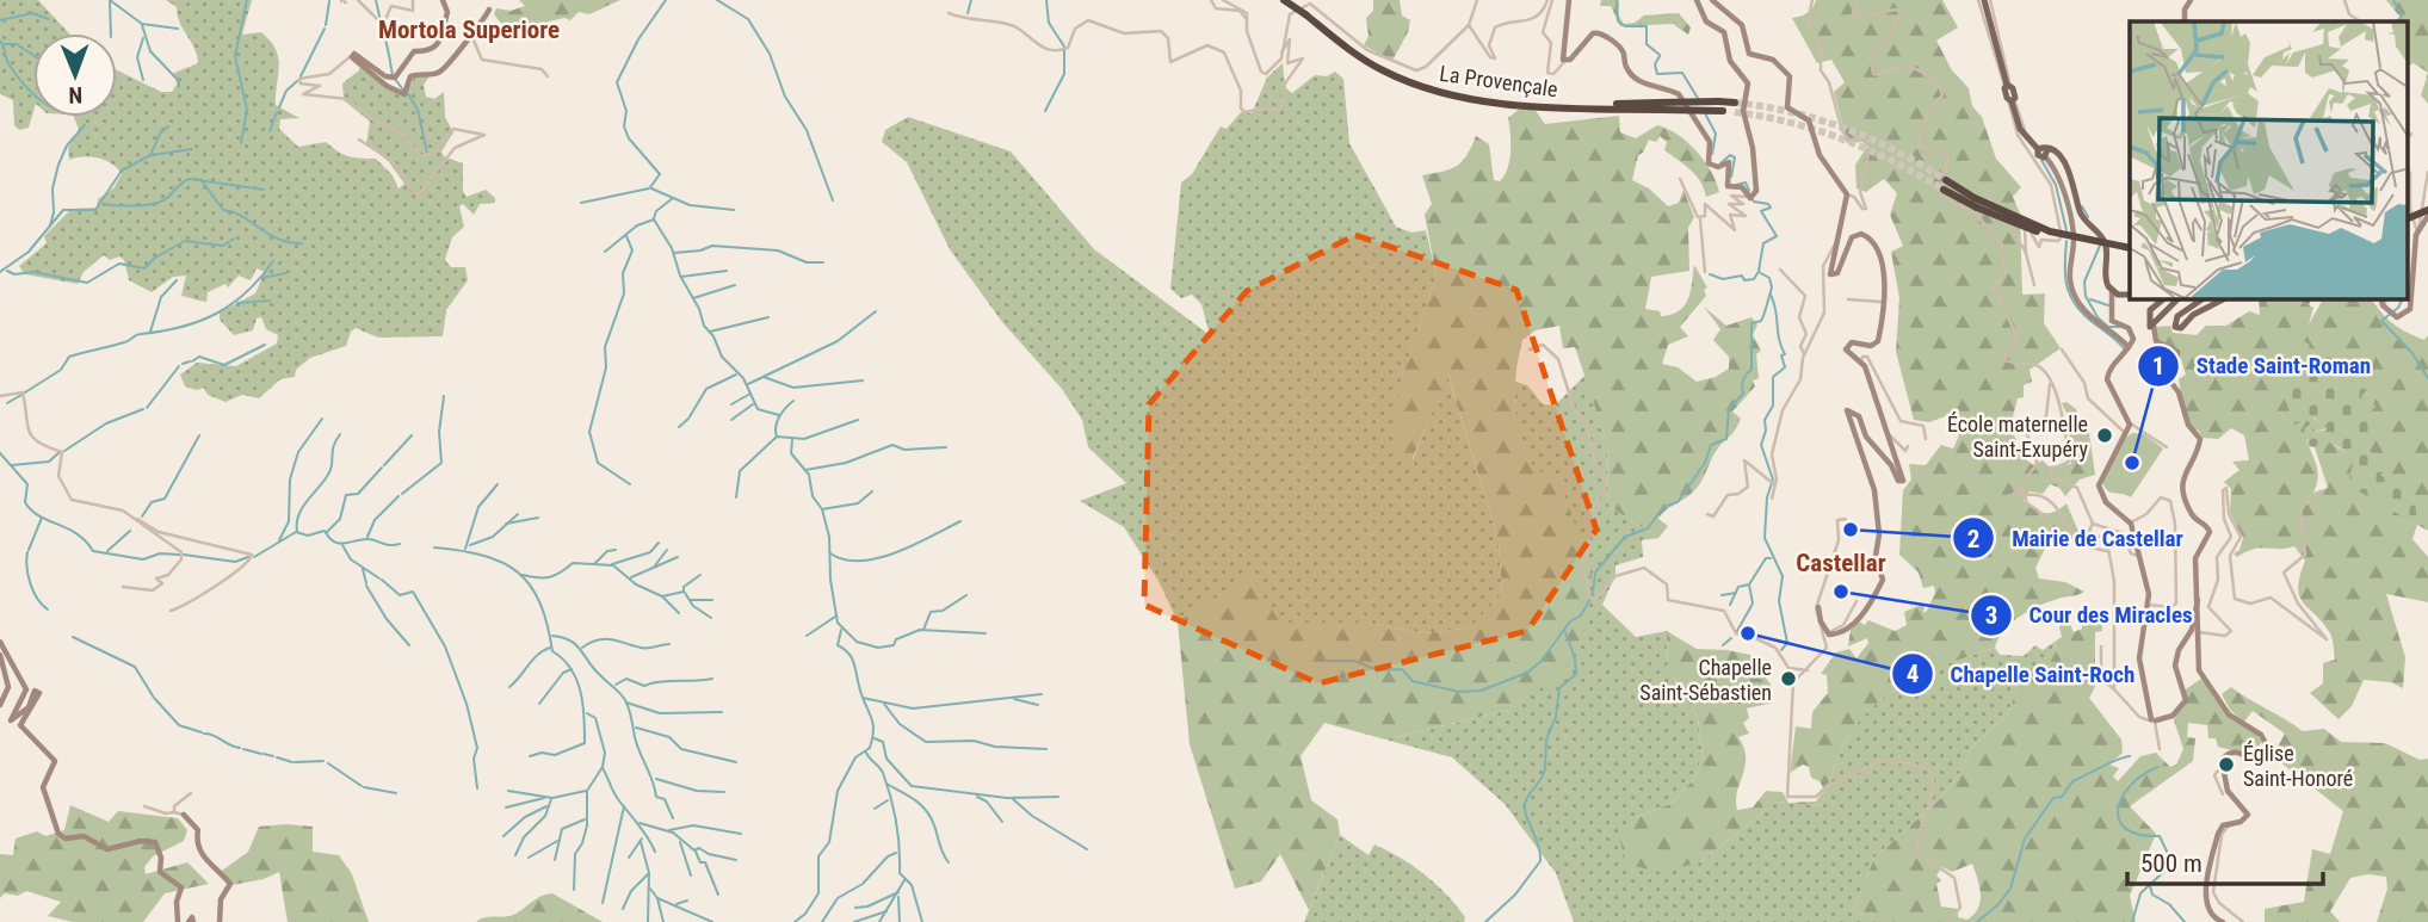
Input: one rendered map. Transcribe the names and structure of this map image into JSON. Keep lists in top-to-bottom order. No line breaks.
{"streets":{"highway":["La Provençale"]},"districts":["Mortola Superiore","Castellar"],"places":["École maternelle Saint-Exupéry","Stade Saint-Roman","Mairie de Castellar","Cour des Miracles","Chapelle Saint-Roch","Chapelle Saint-Sébastien","Église Saint-Honoré"],"scale_bar":"500 m","north":"bottom"}
